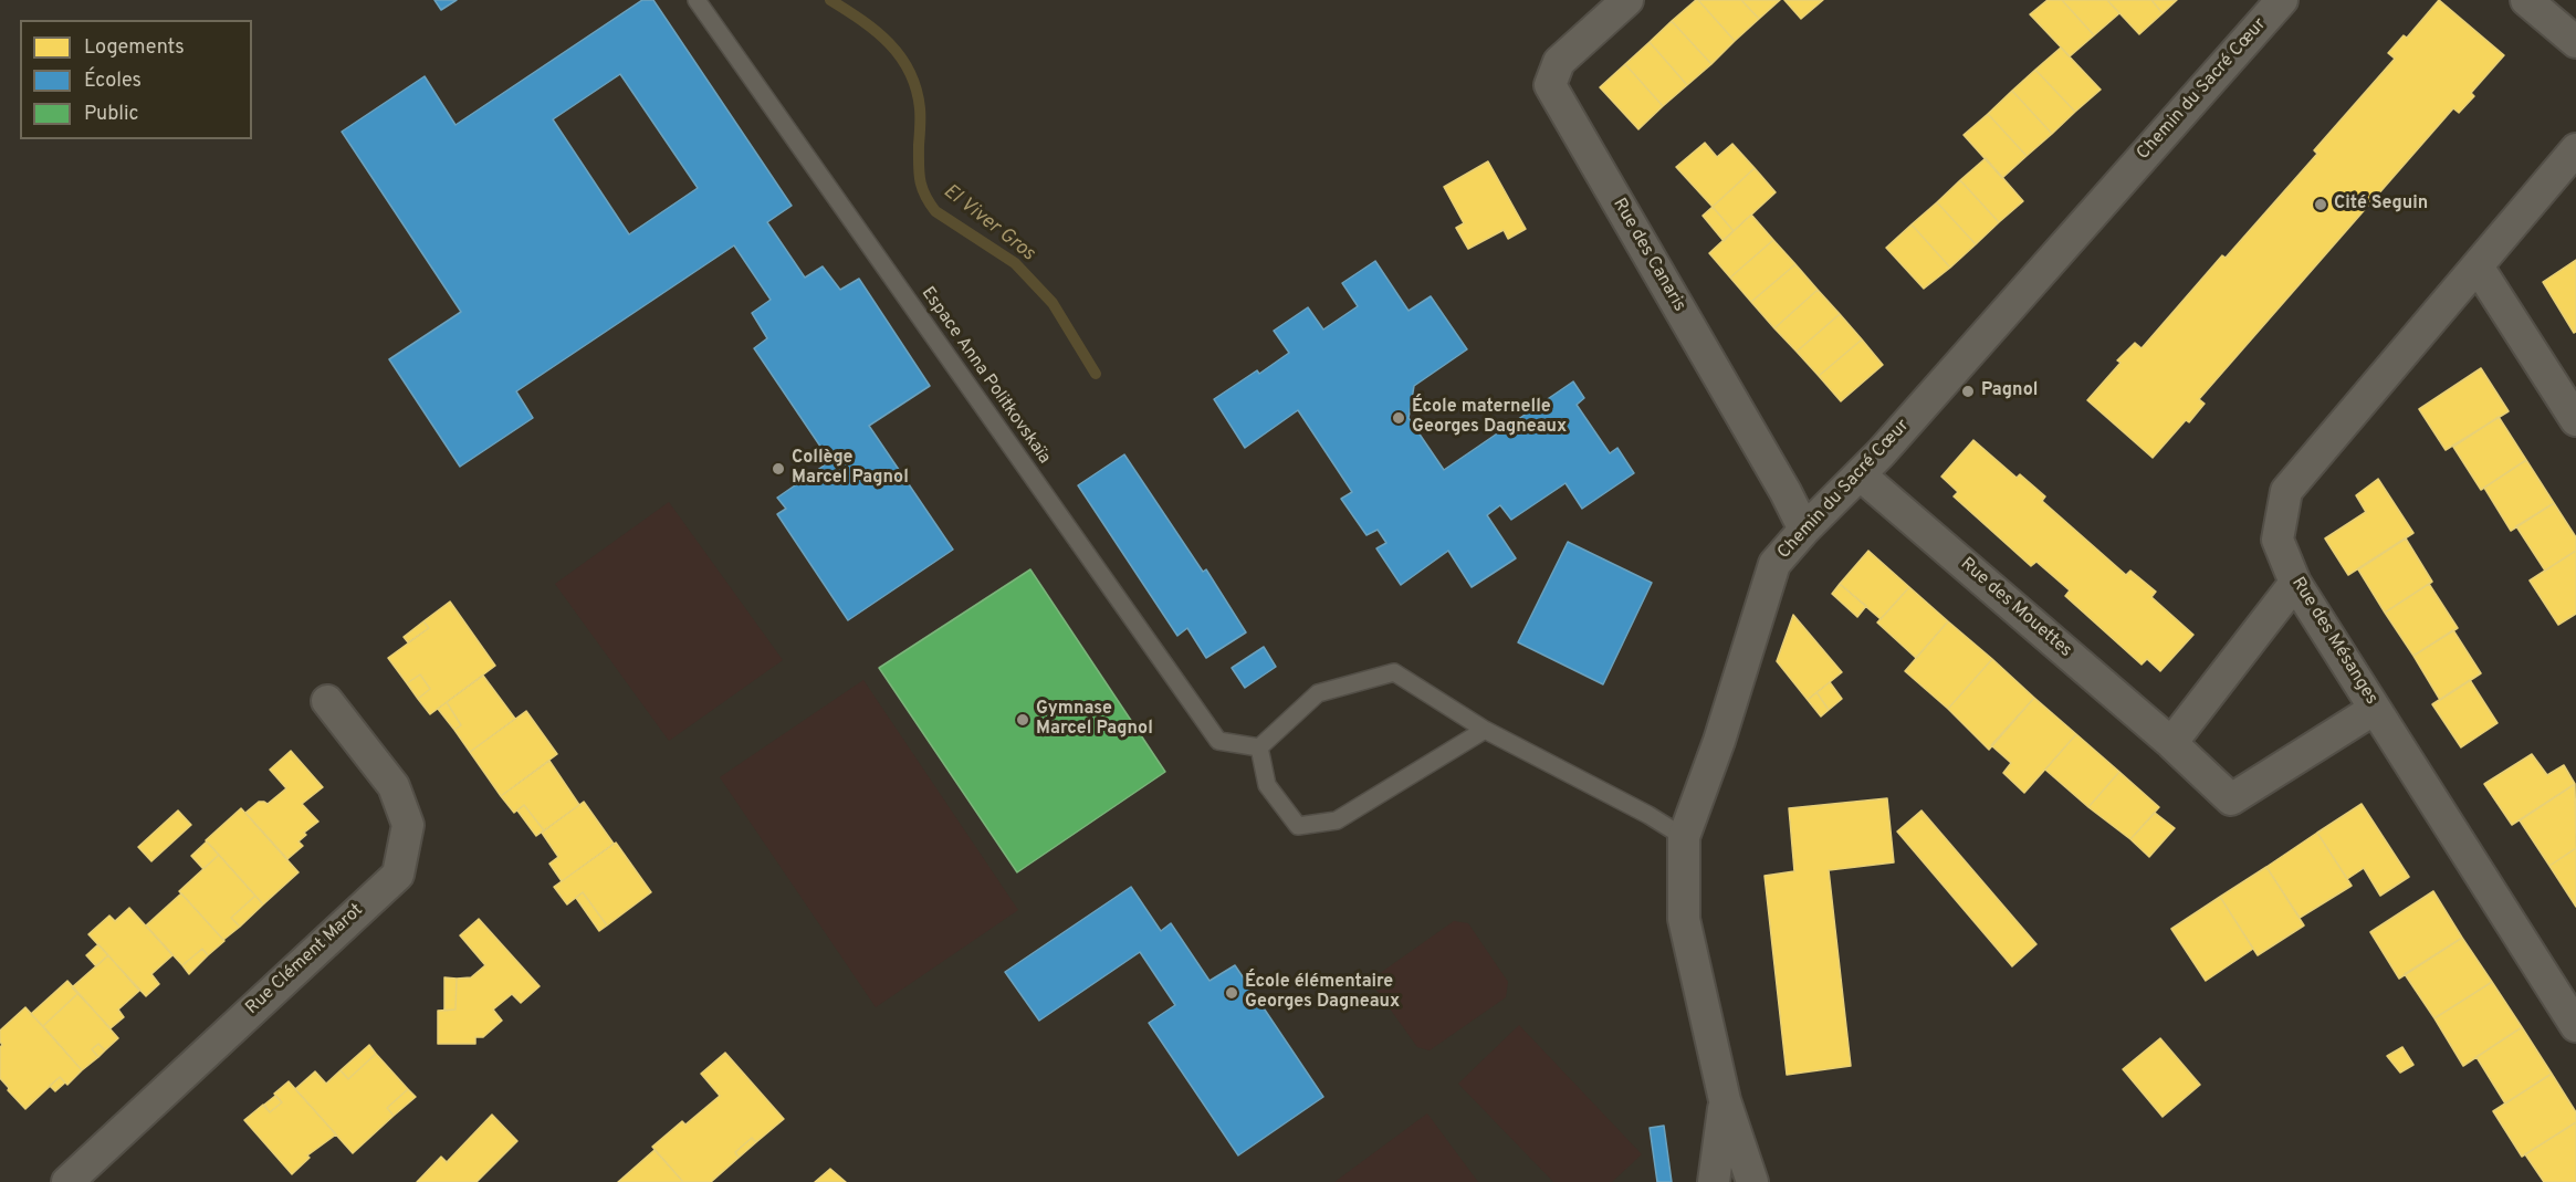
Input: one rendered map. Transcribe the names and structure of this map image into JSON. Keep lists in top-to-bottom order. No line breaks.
{"streets":{"street":["Chemin du Sacré Cœur","Rue des Canaris","Rue des Mouettes","Rue des Mésanges","Rue Clément Marot"],"lane":["Espace Anna Politkovskaïa"]},"crossings":[["Chemin du Sacré Cœur","Rue des Canaris"],["Chemin du Sacré Cœur","Rue des Mouettes"],["Rue des Mouettes","Rue des Mésanges"]],"water":["El Viver Gros"],"places":["Cité Seguin","Pagnol","École maternelle Georges Dagneaux","Collège Marcel Pagnol","Gymnase Marcel Pagnol","École élémentaire Georges Dagneaux"],"legend":["Logements","Écoles","Public"]}
